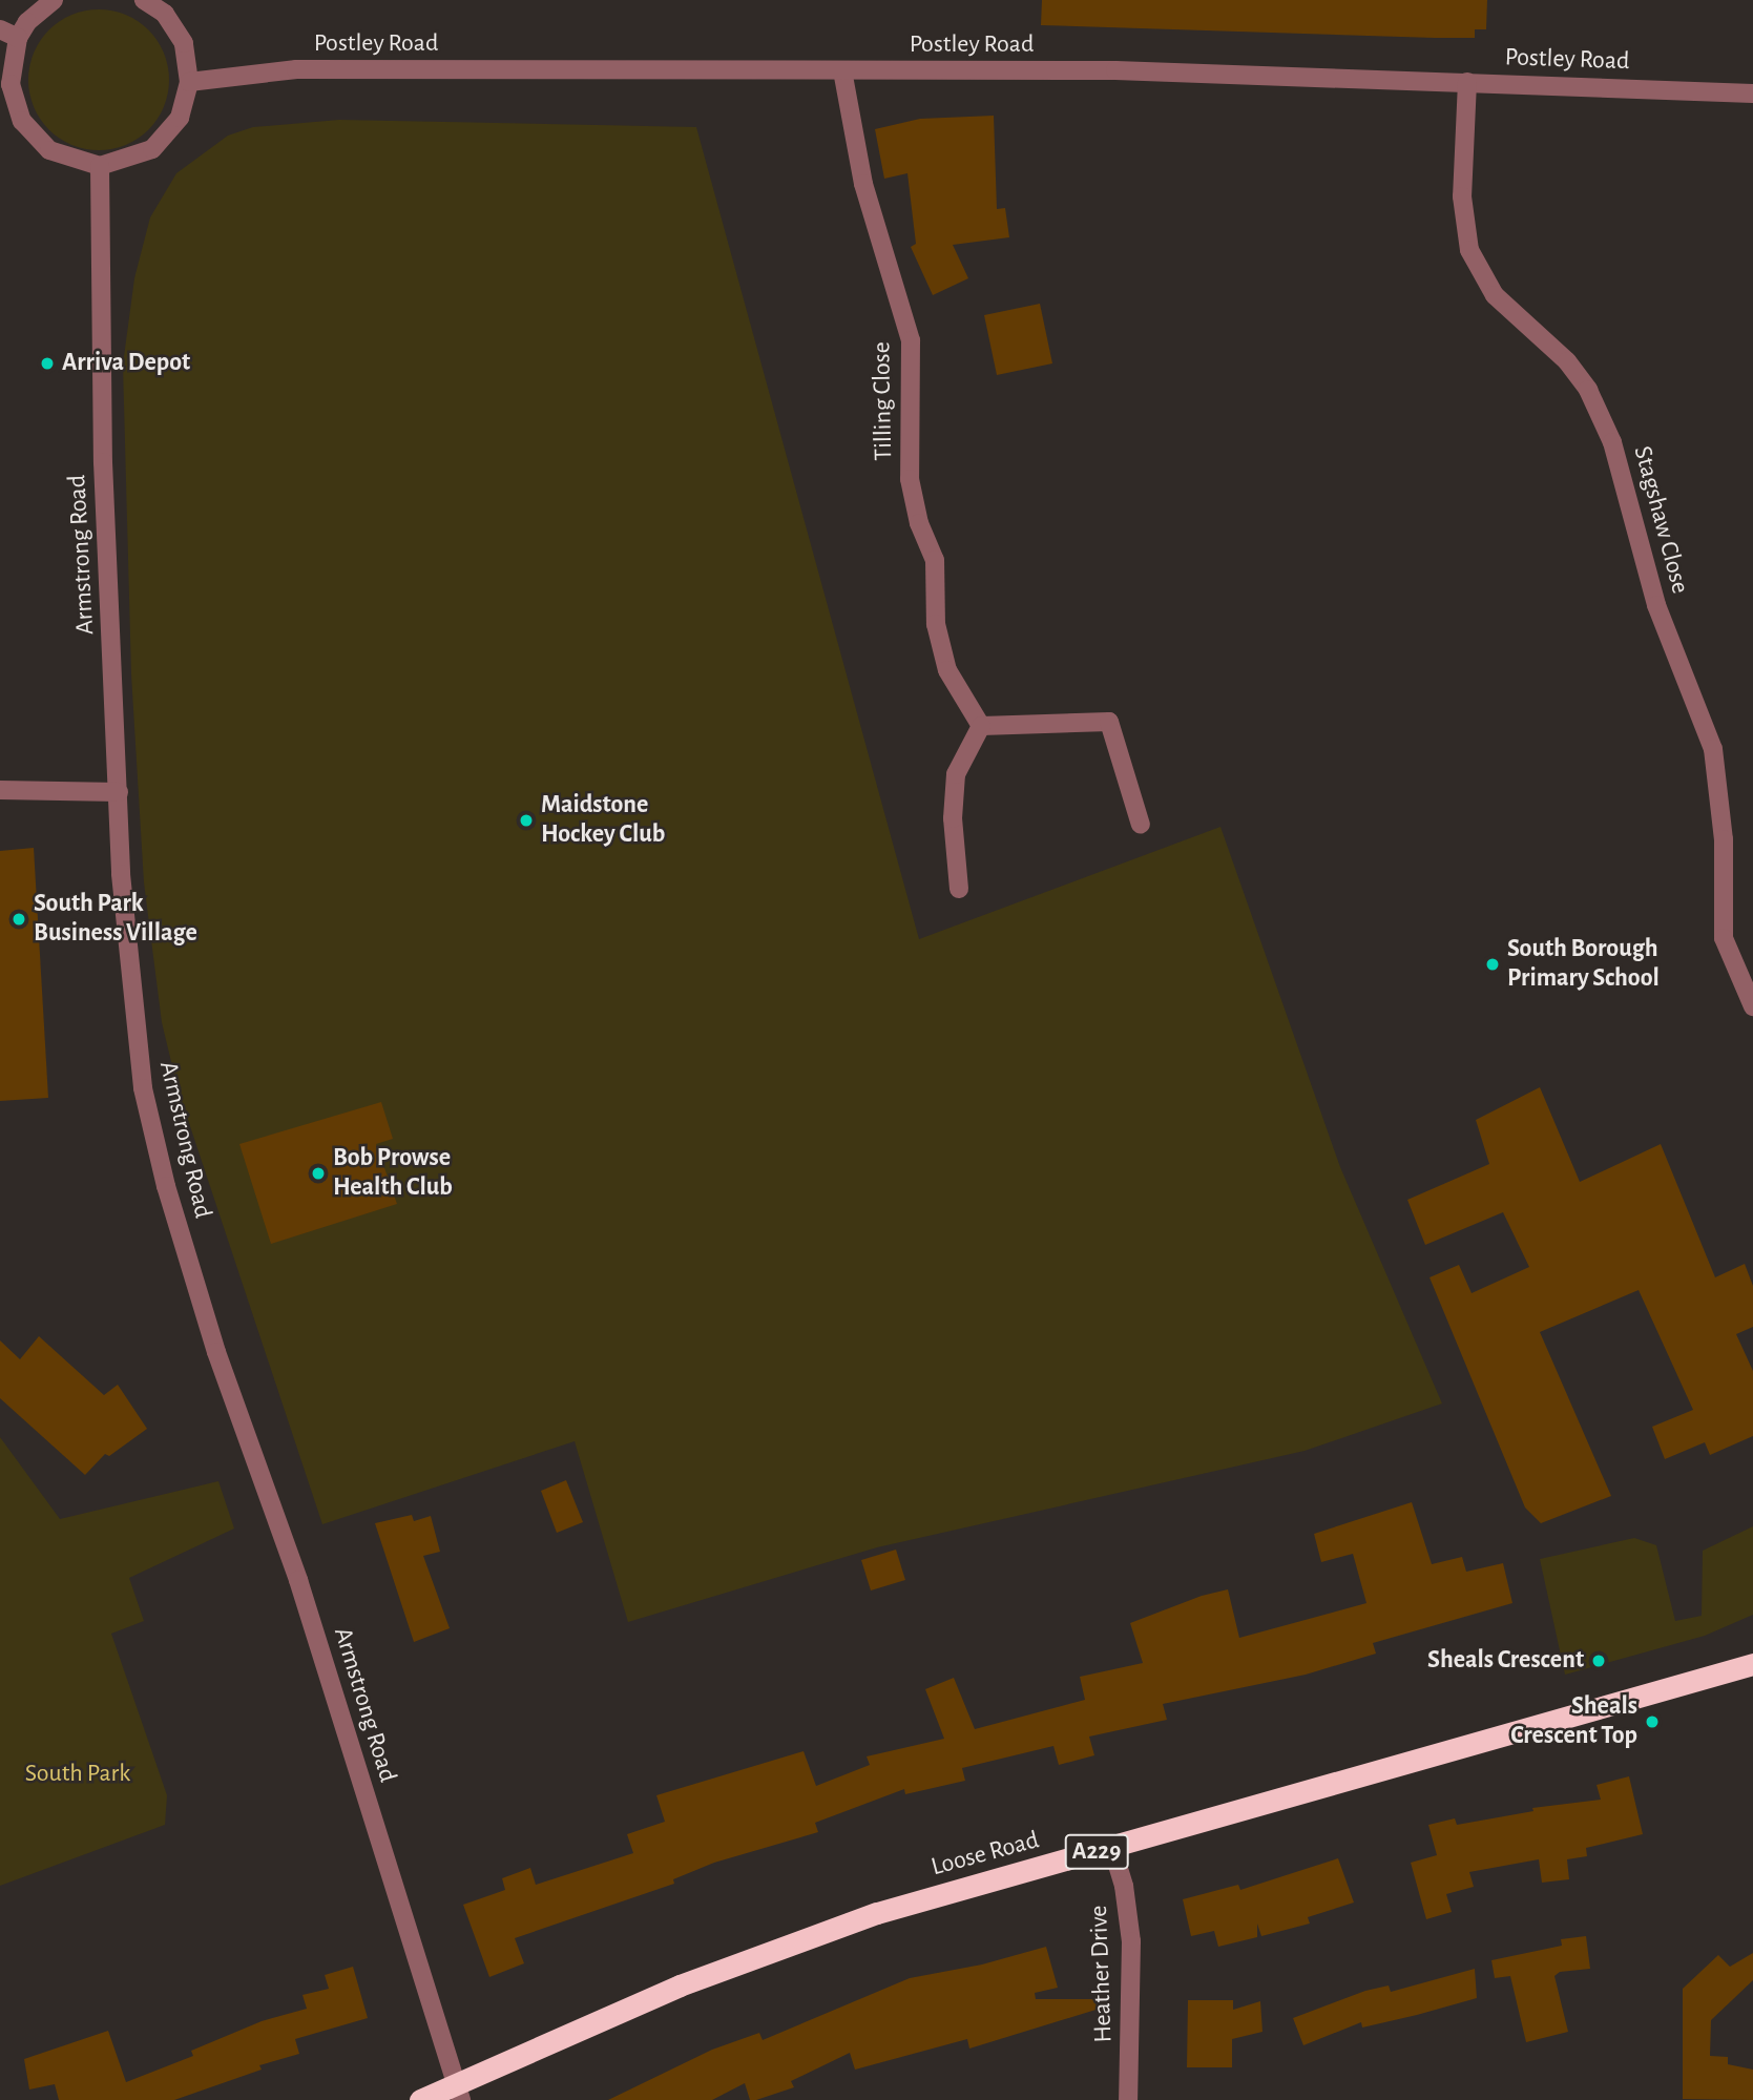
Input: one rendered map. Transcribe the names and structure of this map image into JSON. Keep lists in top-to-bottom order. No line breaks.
{"streets":{"highway":["A229","Loose Road"],"street":["Postley Road","Tilling Close","Stagshaw Close","Armstrong Road","Heather Drive"]},"crossings":[["Postley Road","Tilling Close"],["Postley Road","Stagshaw Close"],["Armstrong Road","Loose Road"],["Loose Road","Heather Drive"]],"parks":["South Park"],"places":["Arriva Depot","Maidstone Hockey Club","South Park Business Village","South Borough Primary School","Bob Prowse Health Club","Sheals Crescent","Sheals Crescent Top"]}
